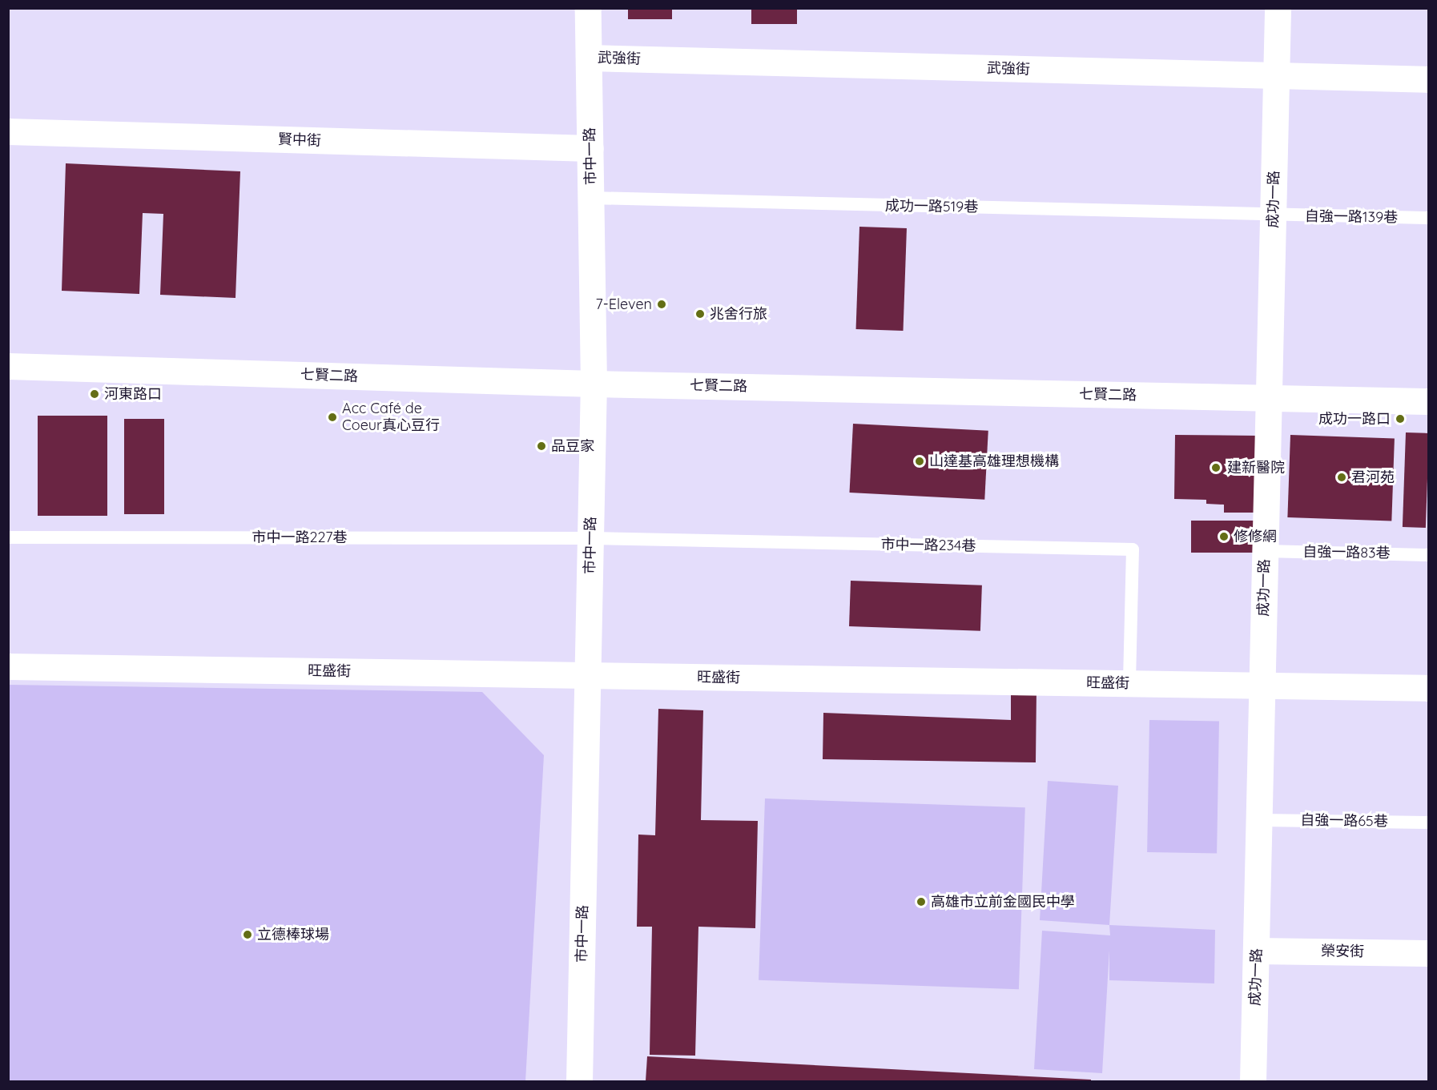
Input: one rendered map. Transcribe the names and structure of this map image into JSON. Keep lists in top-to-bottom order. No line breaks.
{"streets":{"street":["武強街","賢中街","市中一路","成功一路","七賢二路","旺盛街","榮安街"],"lane":["成功一路519巷","自強一路139巷","市中一路227巷","市中一路234巷","自強一路83巷","自強一路65巷"]},"crossings":[["武強街","市中一路"],["武強街","成功一路"],["賢中街","市中一路"],["市中一路","成功一路519巷"],["市中一路","七賢二路"],["市中一路","市中一路227巷"],["市中一路","市中一路234巷"],["市中一路","旺盛街"],["成功一路","成功一路519巷"],["成功一路","自強一路139巷"],["成功一路","七賢二路"],["成功一路","自強一路83巷"],["成功一路","旺盛街"],["成功一路","自強一路65巷"],["成功一路","榮安街"],["成功一路519巷","自強一路139巷"],["市中一路227巷","市中一路234巷"],["市中一路234巷","旺盛街"]],"places":["7-Eleven","兆舍行旅","河東路口","Acc Café de Coeur真心豆行","成功一路口","品豆家","山達基高雄理想機構","建新醫院","君河苑","修修網","高雄市立前金國民中學","立德棒球場"]}
